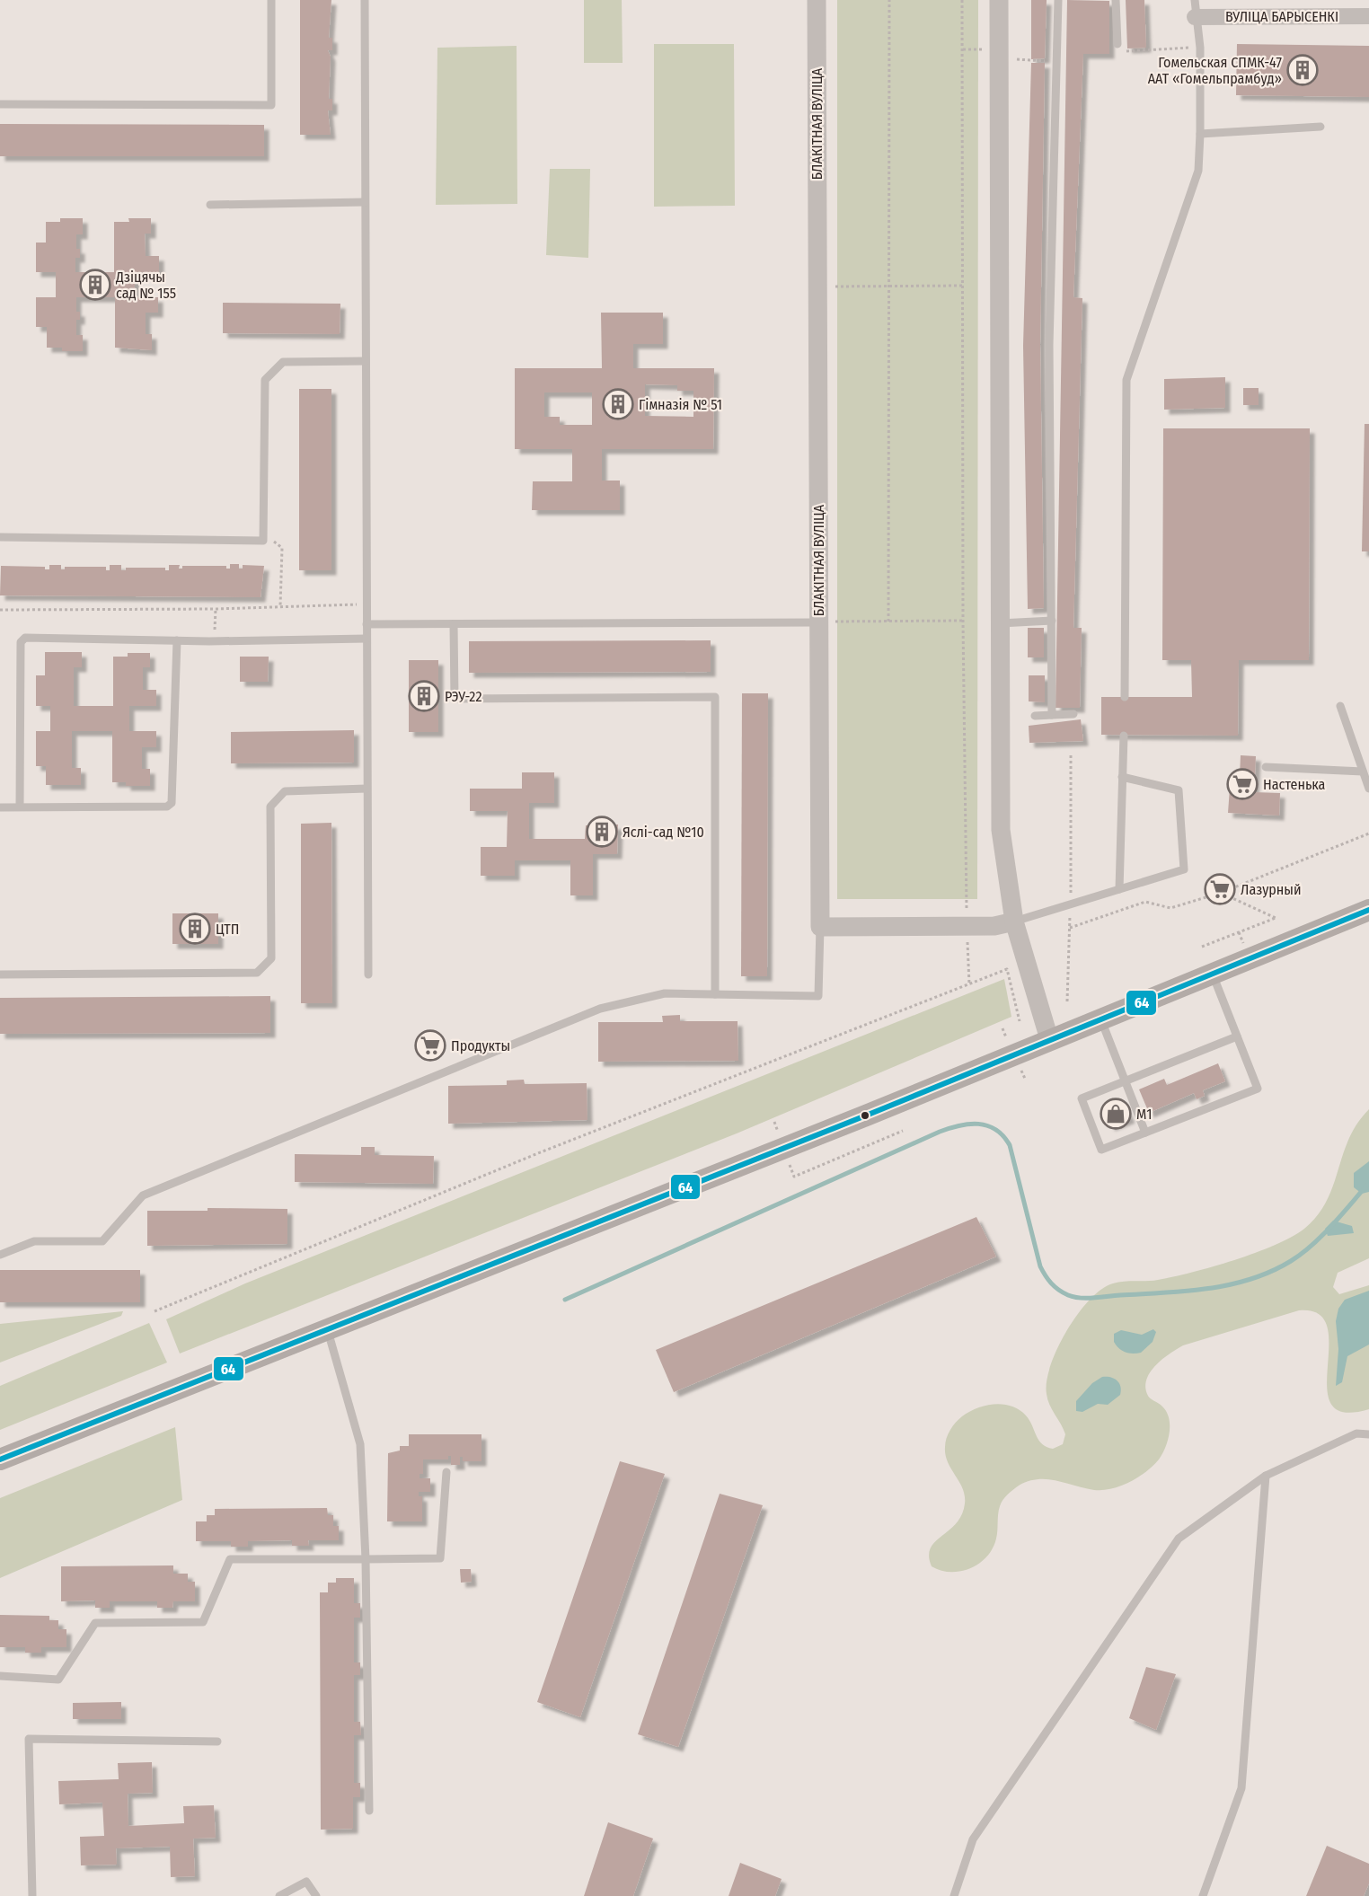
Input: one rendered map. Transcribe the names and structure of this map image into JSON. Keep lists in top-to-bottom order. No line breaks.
{"streets":{"street":["ВУЛІЦА БАРЫСЕНКІ","БЛАКІТНАЯ ВУЛІЦА"]},"places":{"building":["Гомельская СПМК-47 ААТ «Гомельпрамбуд»","Дзіцячы сад № 155","Гімназія № 51","РЭУ-22","Яслі-сад №10","ЦТП"],"supermarket":["Настенька","Лазурный","Продукты"],"shop":["М1"]},"lines":["transit line 64"]}
